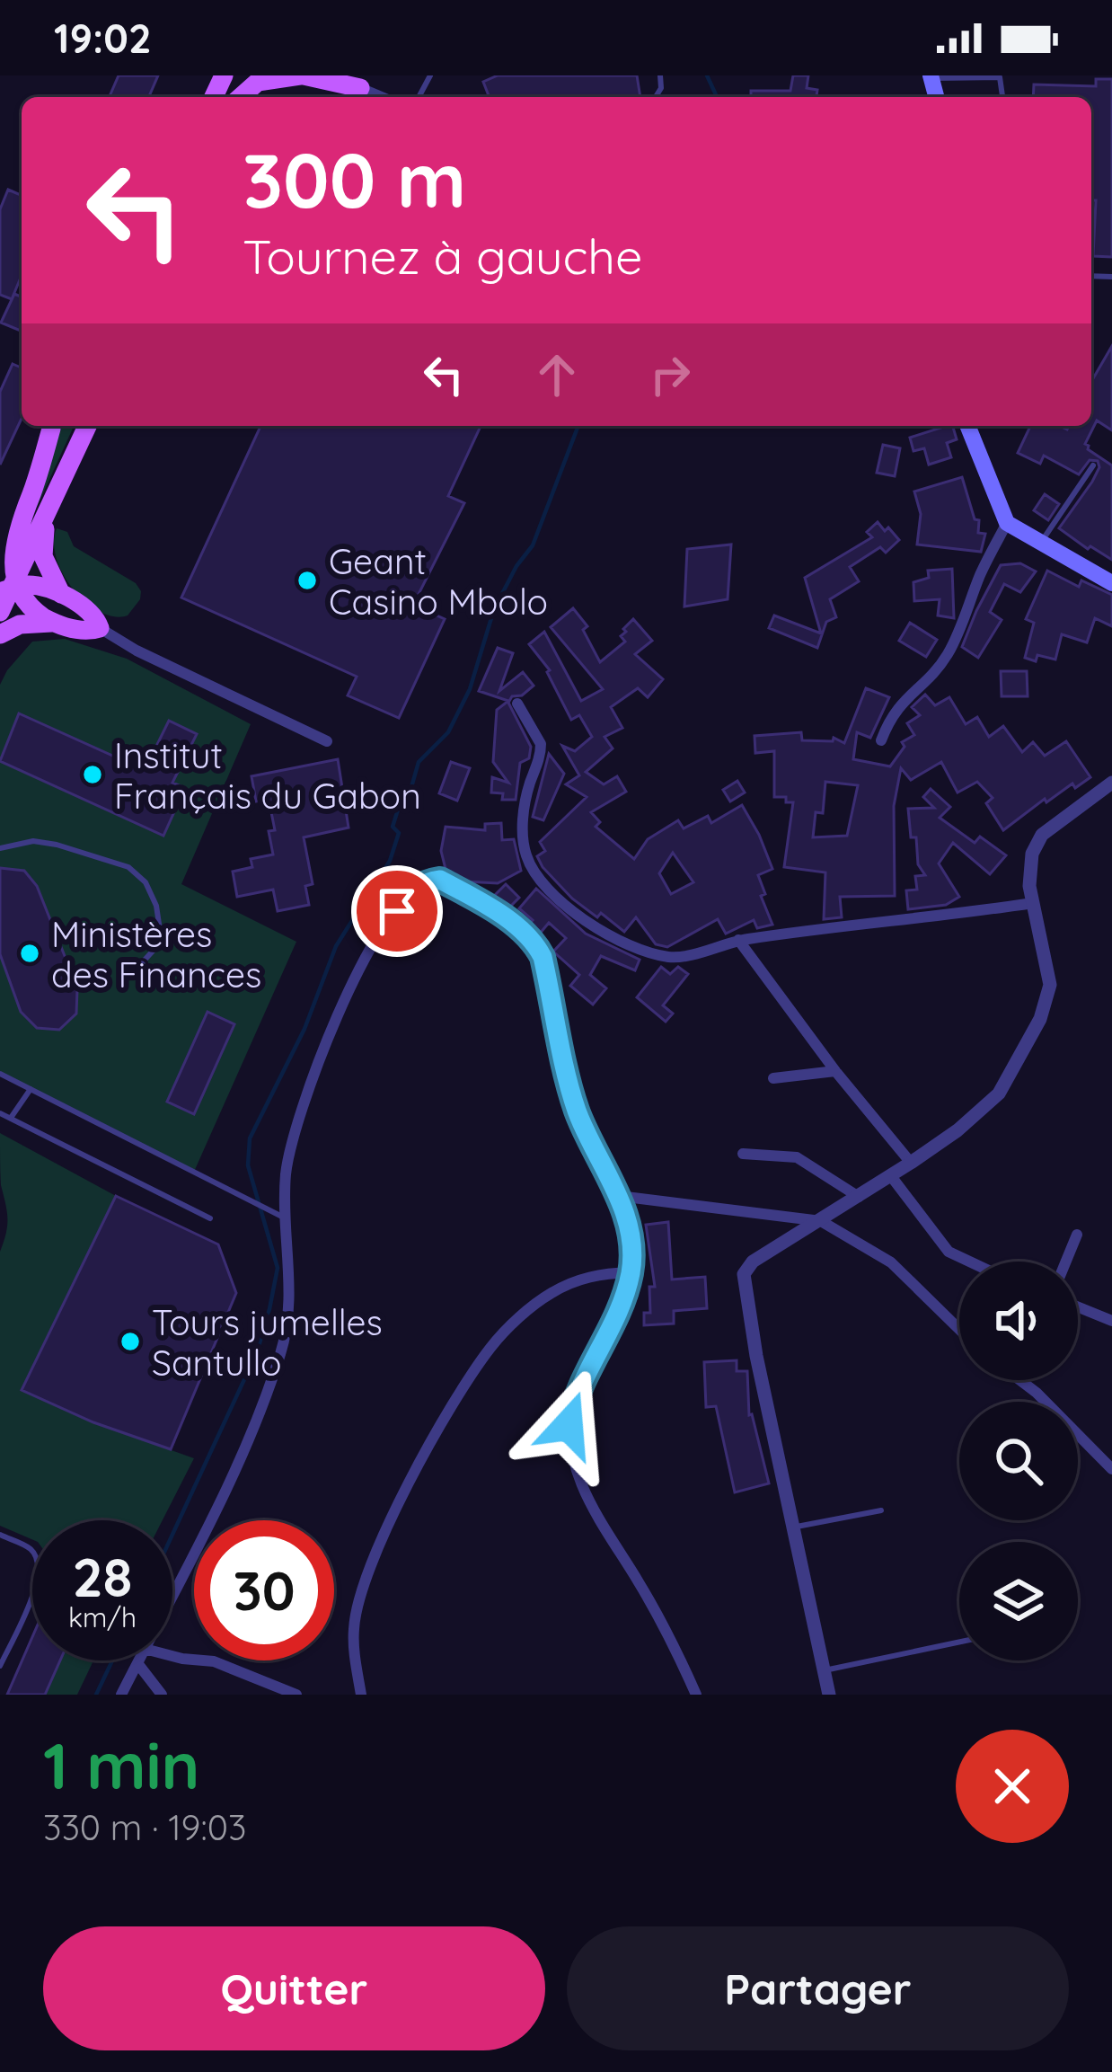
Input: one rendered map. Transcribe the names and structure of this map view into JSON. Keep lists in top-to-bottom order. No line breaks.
{"places":["Geant Casino Mbolo","Institut Français du Gabon","Ministères des Finances","Tours jumelles Santullo"],"page":{"status":"19:02","turn":["300 m","Tournez à gauche"],"speed":"28 km/h","limit":"30","heading":["1 min","330 m · 19:03"],"buttons":["Quitter","Partager"]}}
